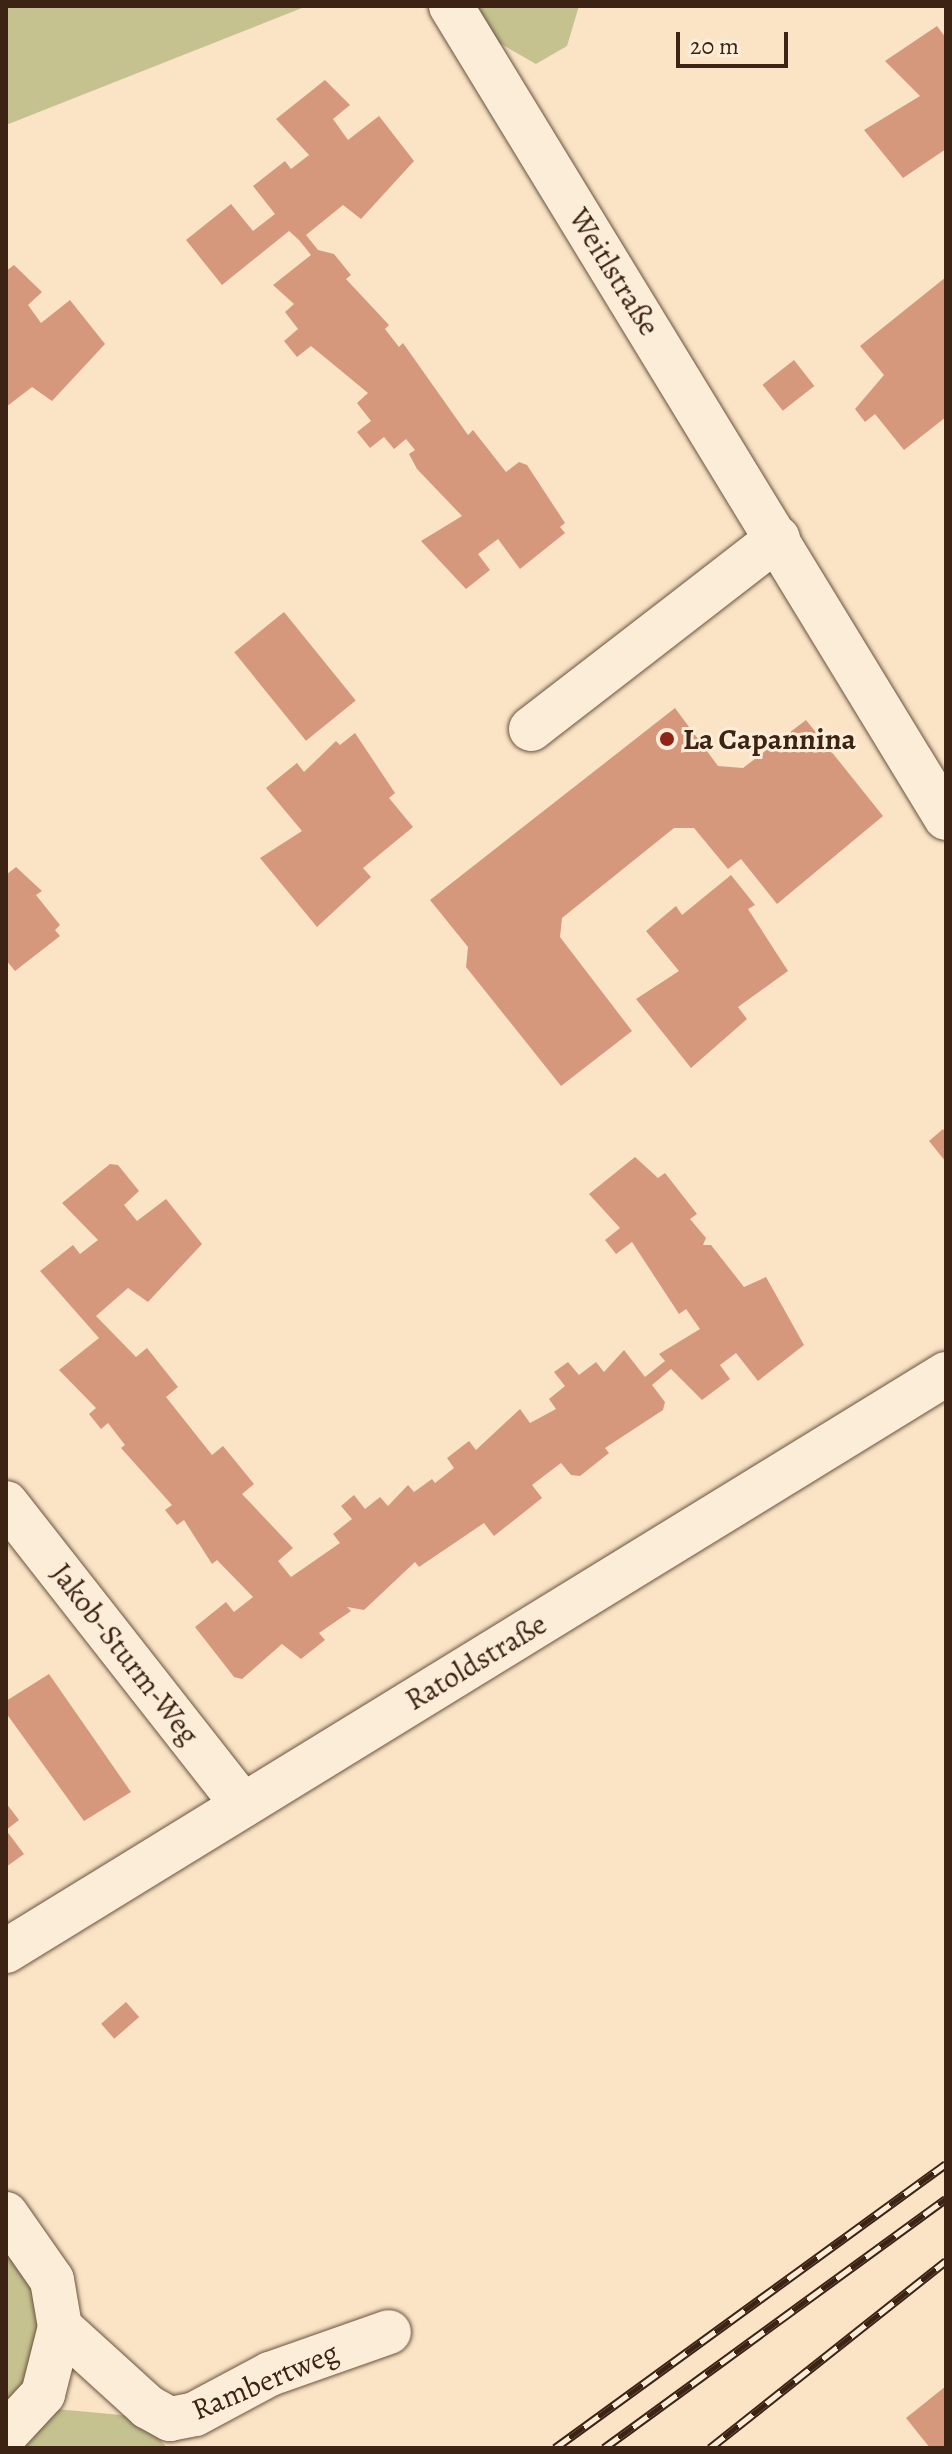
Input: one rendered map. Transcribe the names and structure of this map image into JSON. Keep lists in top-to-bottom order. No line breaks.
{"streets":{"street":["Weitlstraße","Jakob-Sturm-Weg","Ratoldstraße","Rambertweg"]},"crossings":[["Jakob-Sturm-Weg","Ratoldstraße"]],"places":["La Capannina"],"scale_bar":"20 m"}
